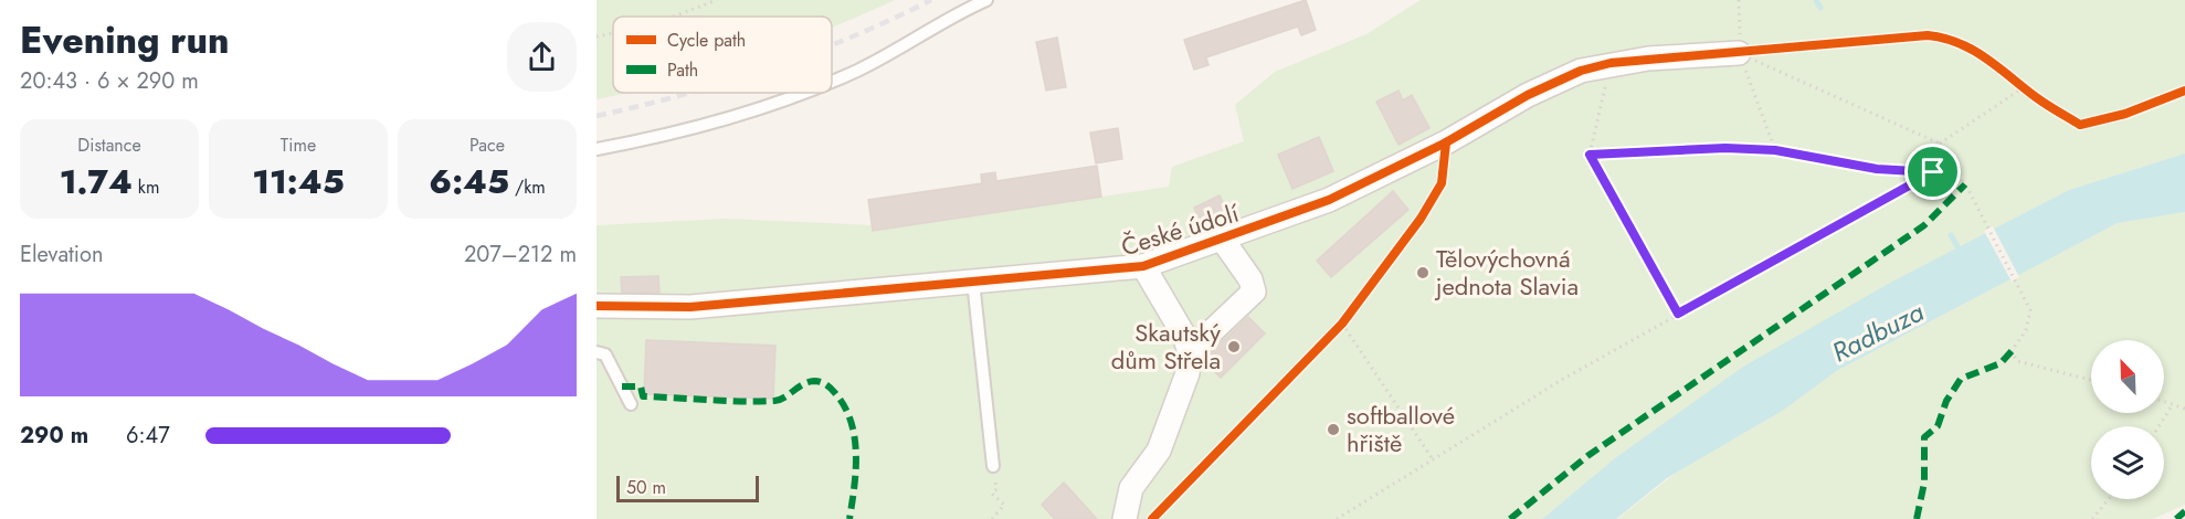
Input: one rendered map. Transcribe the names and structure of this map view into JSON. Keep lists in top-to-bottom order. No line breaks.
{"streets":{"street":["České údolí"]},"water":["Radbuza"],"places":["Tělovýchovná jednota Slavia","Skautský dům Střela","softballové hřiště"],"legend":["Cycle path","Path"],"scale_bar":"50 m","north":"top left","page":{"heading":["Evening run","20:43 · 6 × 290 m"],"stats":[["Distance","1.74 km"],["Time","11:45"],["Pace","6:45 /km"]],"chart":["Elevation","207–212 m"],"list":[{"name":"290 m","note":"6:47"}],"scale":"50 m"}}
